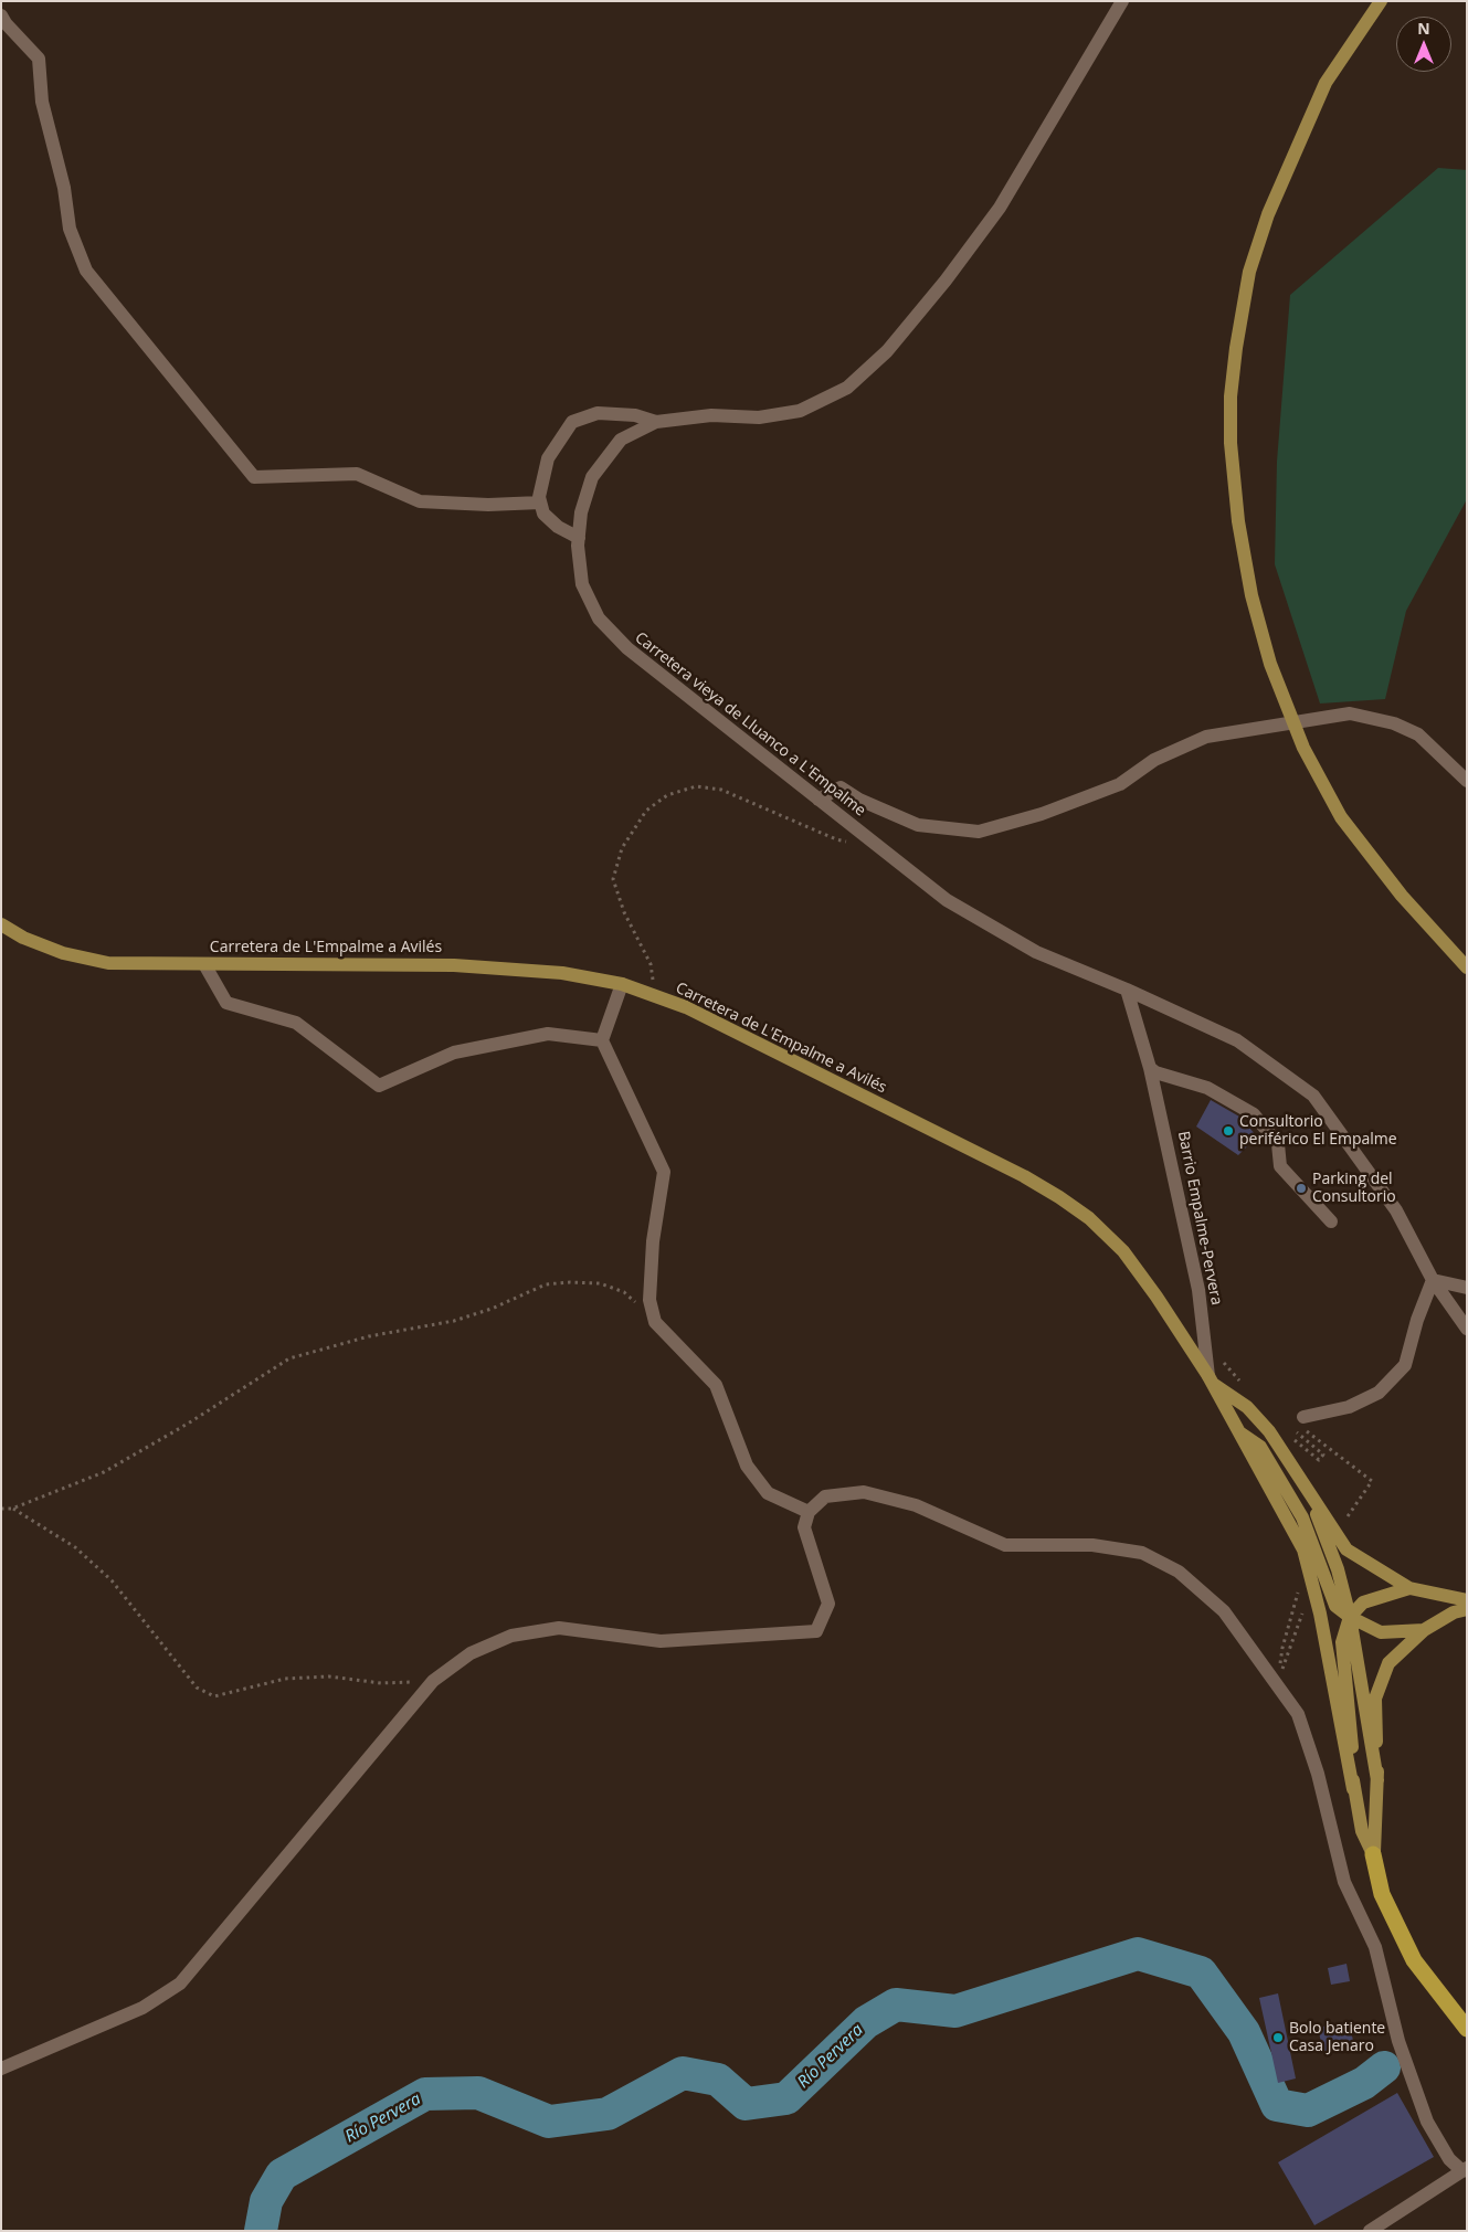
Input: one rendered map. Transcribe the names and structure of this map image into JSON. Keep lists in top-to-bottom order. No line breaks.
{"streets":{"main road":["Carretera de L'Empalme a Avilés"],"street":["Carretera vieya de Lluanco a L'Empalme","Barrio Empalme-Pervera"]},"crossings":[["Carretera vieya de Lluanco a L'Empalme","Barrio Empalme-Pervera"],["Carretera de L'Empalme a Avilés","Barrio Empalme-Pervera"]],"water":["Río Pervera"],"places":["Consultorio periférico El Empalme","Parking del Consultorio","Bolo batiente Casa Jenaro"],"north":"top"}
